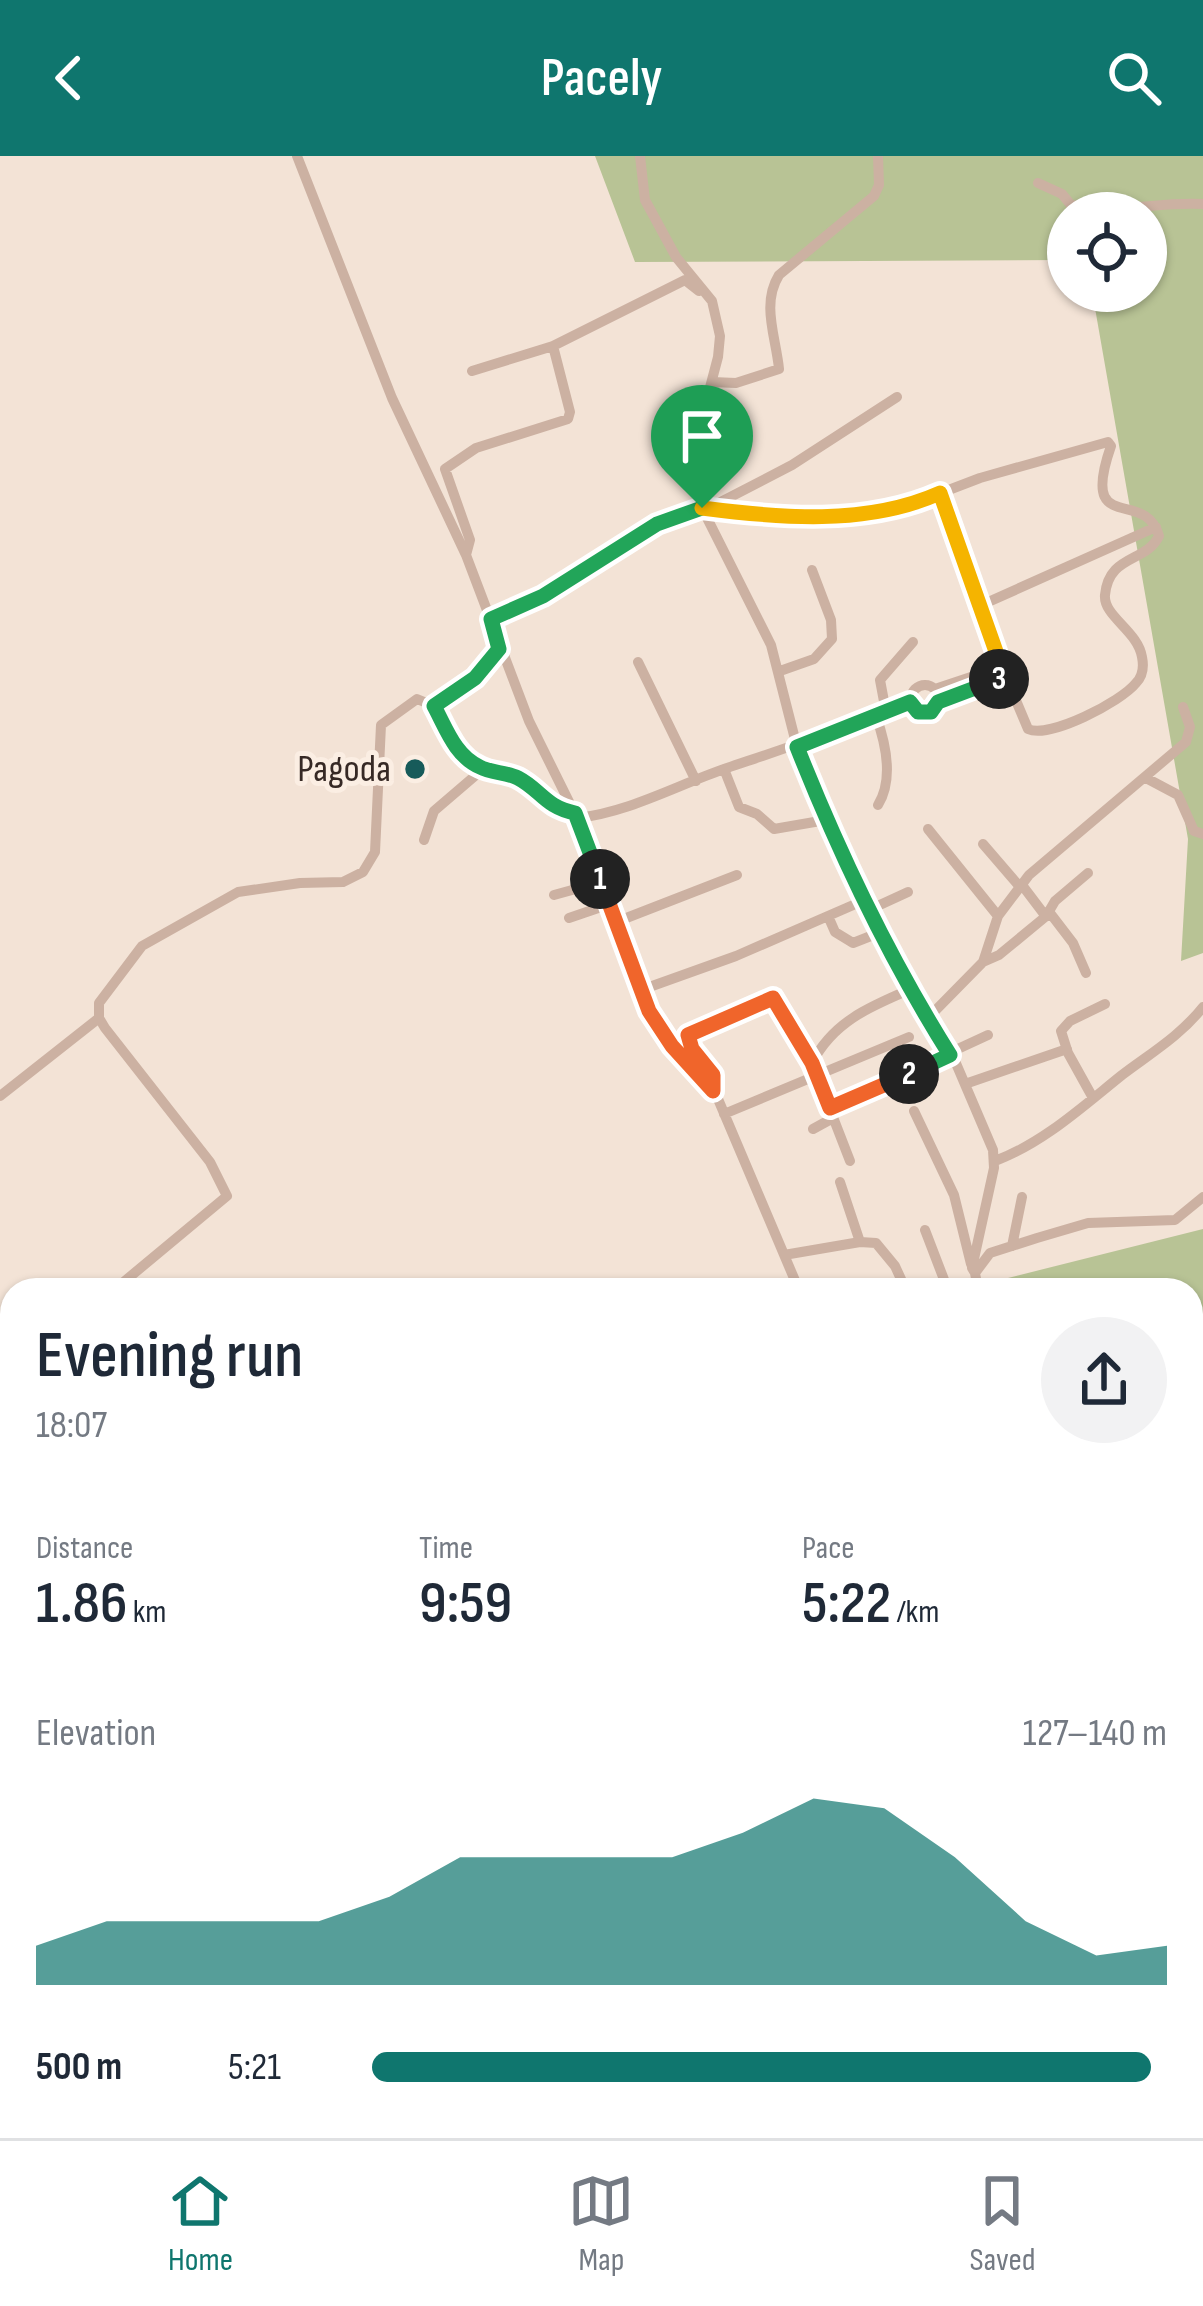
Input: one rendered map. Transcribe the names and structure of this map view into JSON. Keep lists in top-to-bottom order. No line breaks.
{"places":["Pagoda"],"page":{"header":"Pacely","pins":["3","1","2"],"heading":["Evening run","18:07"],"stats":[["Distance","1.86 km"],["Time","9:59"],["Pace","5:22 /km"]],"chart":["Elevation","127–140 m"],"list":[{"name":"500 m","note":"5:21"}],"tabs":["Home","Map","Saved"]}}
